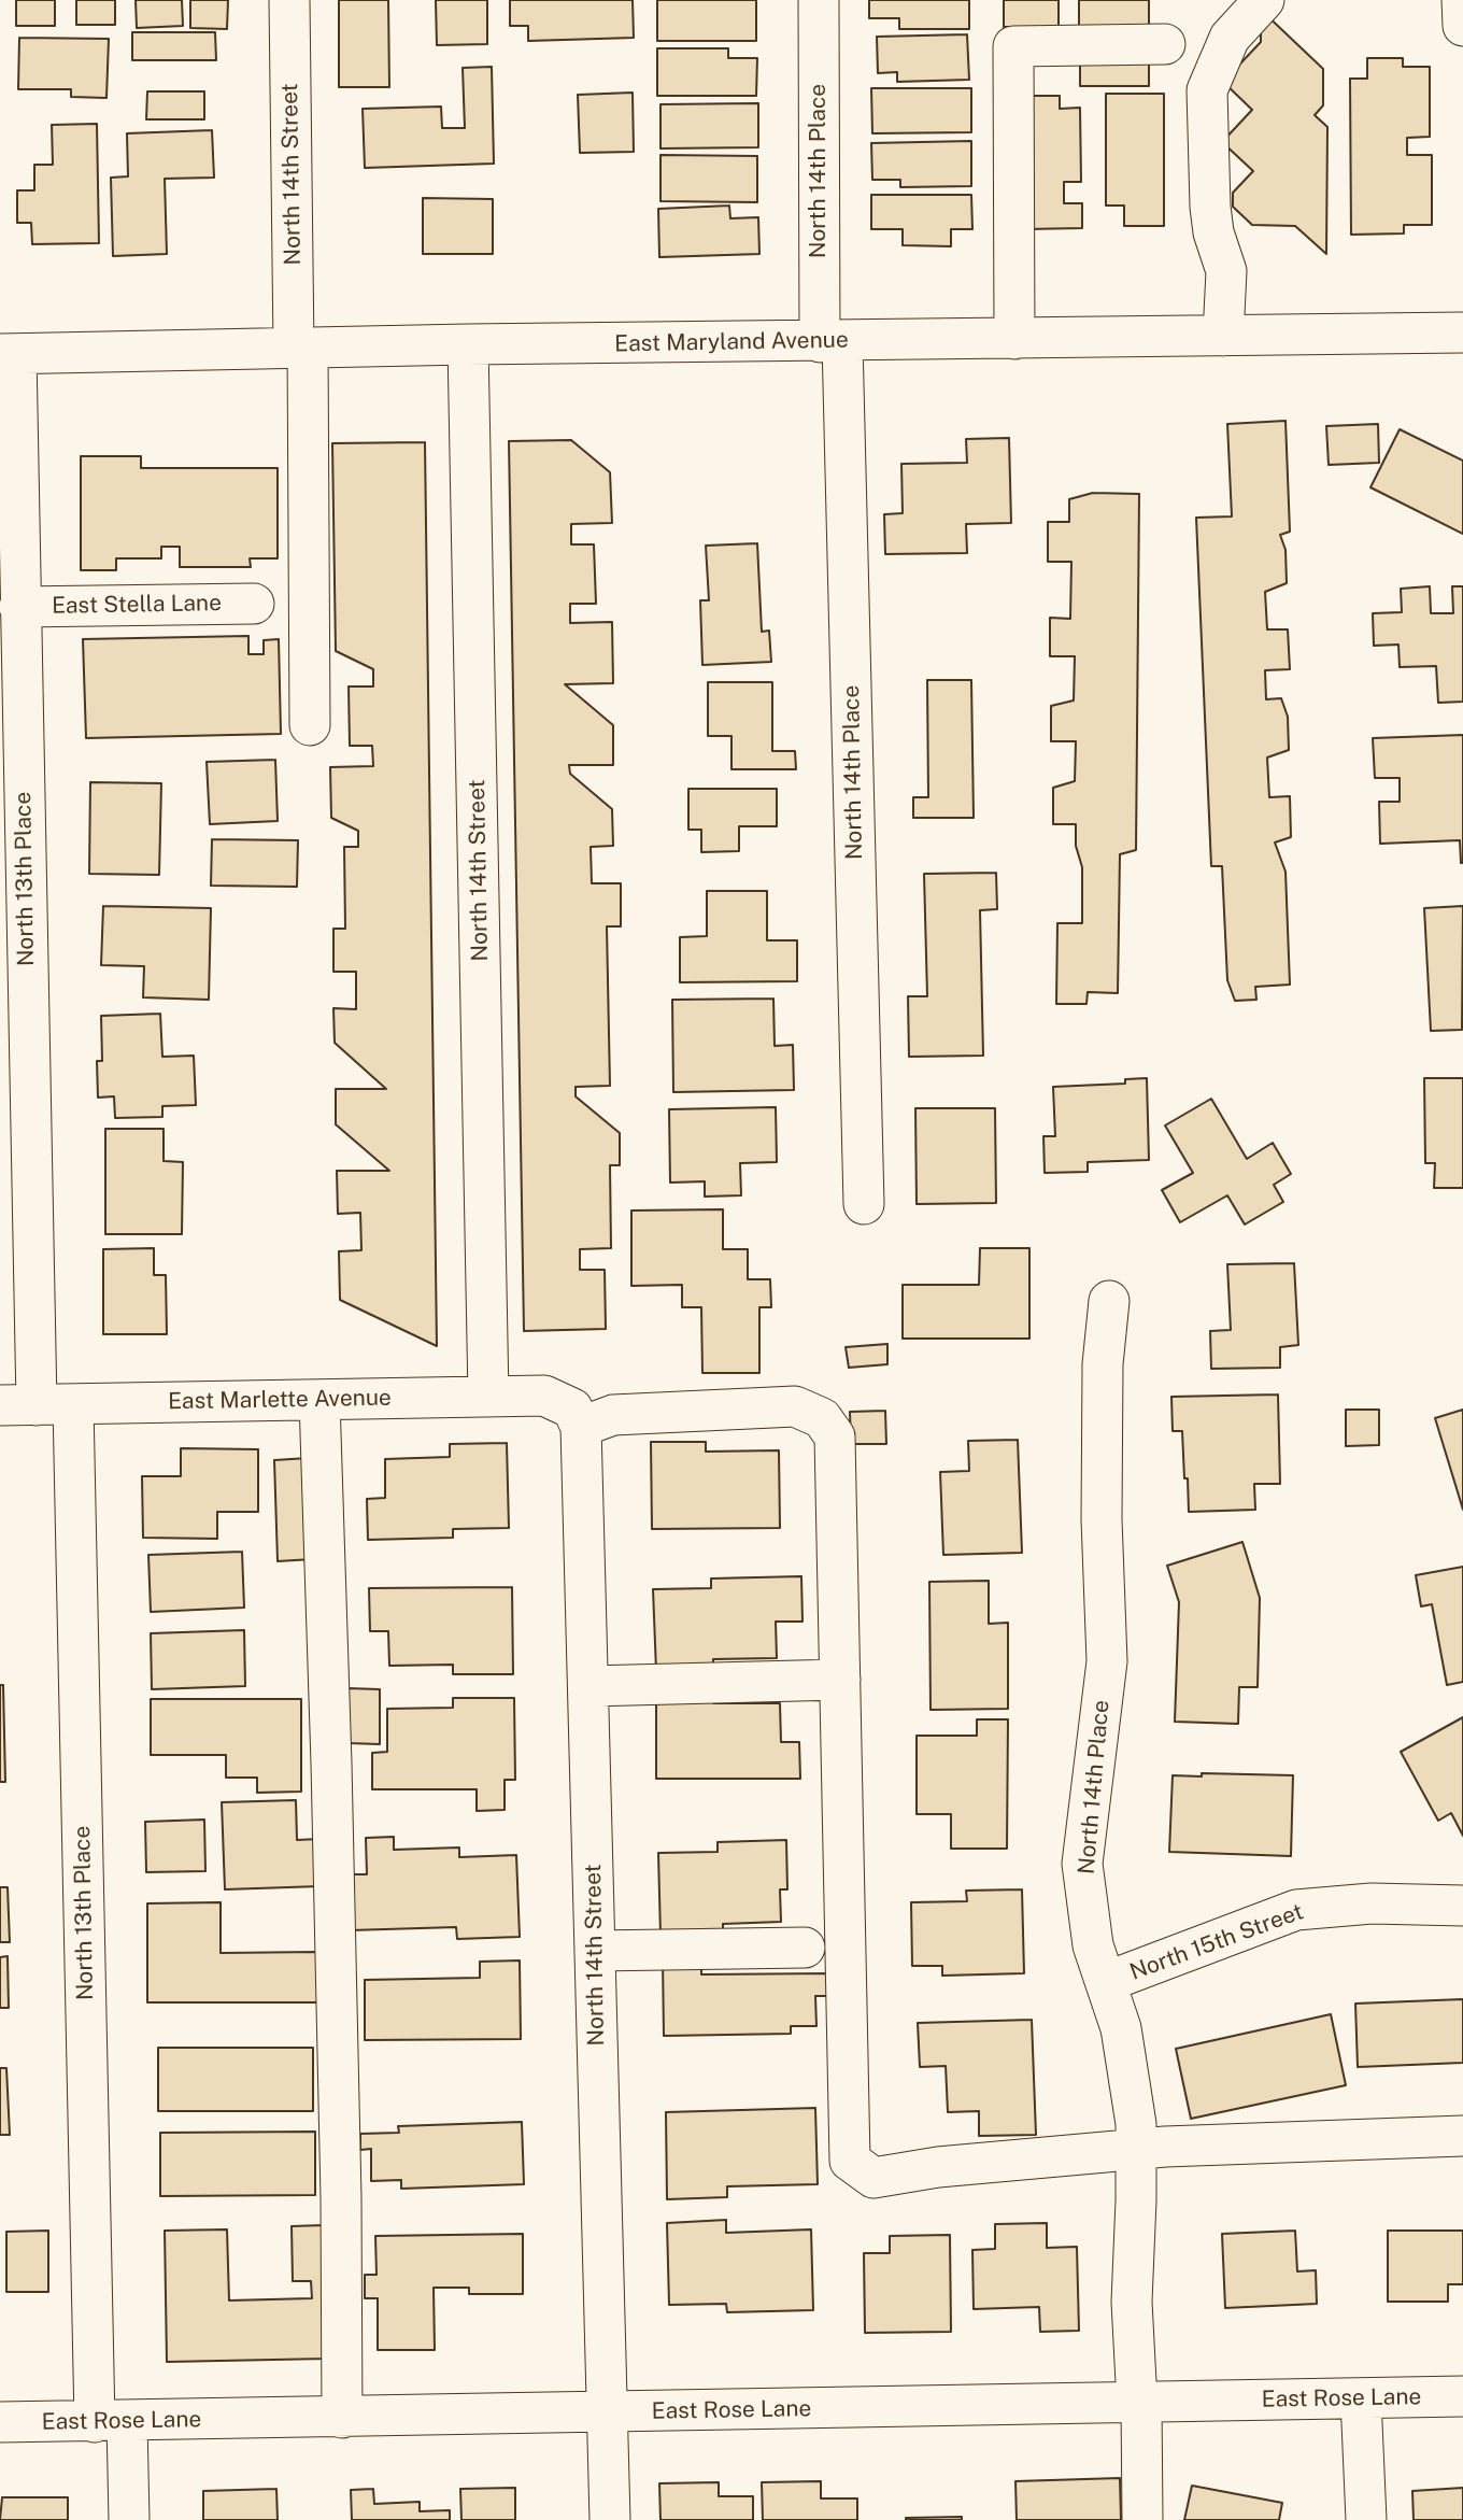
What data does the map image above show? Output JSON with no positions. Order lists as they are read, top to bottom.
{
  "streets": {
    "street": [
      "North 14th Place",
      "North 14th Street",
      "East Maryland Avenue",
      "East Stella Lane",
      "North 13th Place",
      "East Marlette Avenue",
      "North 15th Street",
      "East Rose Lane"
    ]
  },
  "crossings": [
    ["North 14th Place", "East Maryland Avenue"],
    ["North 14th Place", "North 15th Street"],
    ["North 14th Place", "East Rose Lane"],
    ["North 14th Street", "East Maryland Avenue"],
    ["North 14th Street", "East Marlette Avenue"],
    ["North 14th Street", "East Rose Lane"],
    ["East Maryland Avenue", "North 13th Place"],
    ["East Stella Lane", "North 13th Place"],
    ["North 13th Place", "East Marlette Avenue"],
    ["North 13th Place", "East Rose Lane"]
  ]
}
